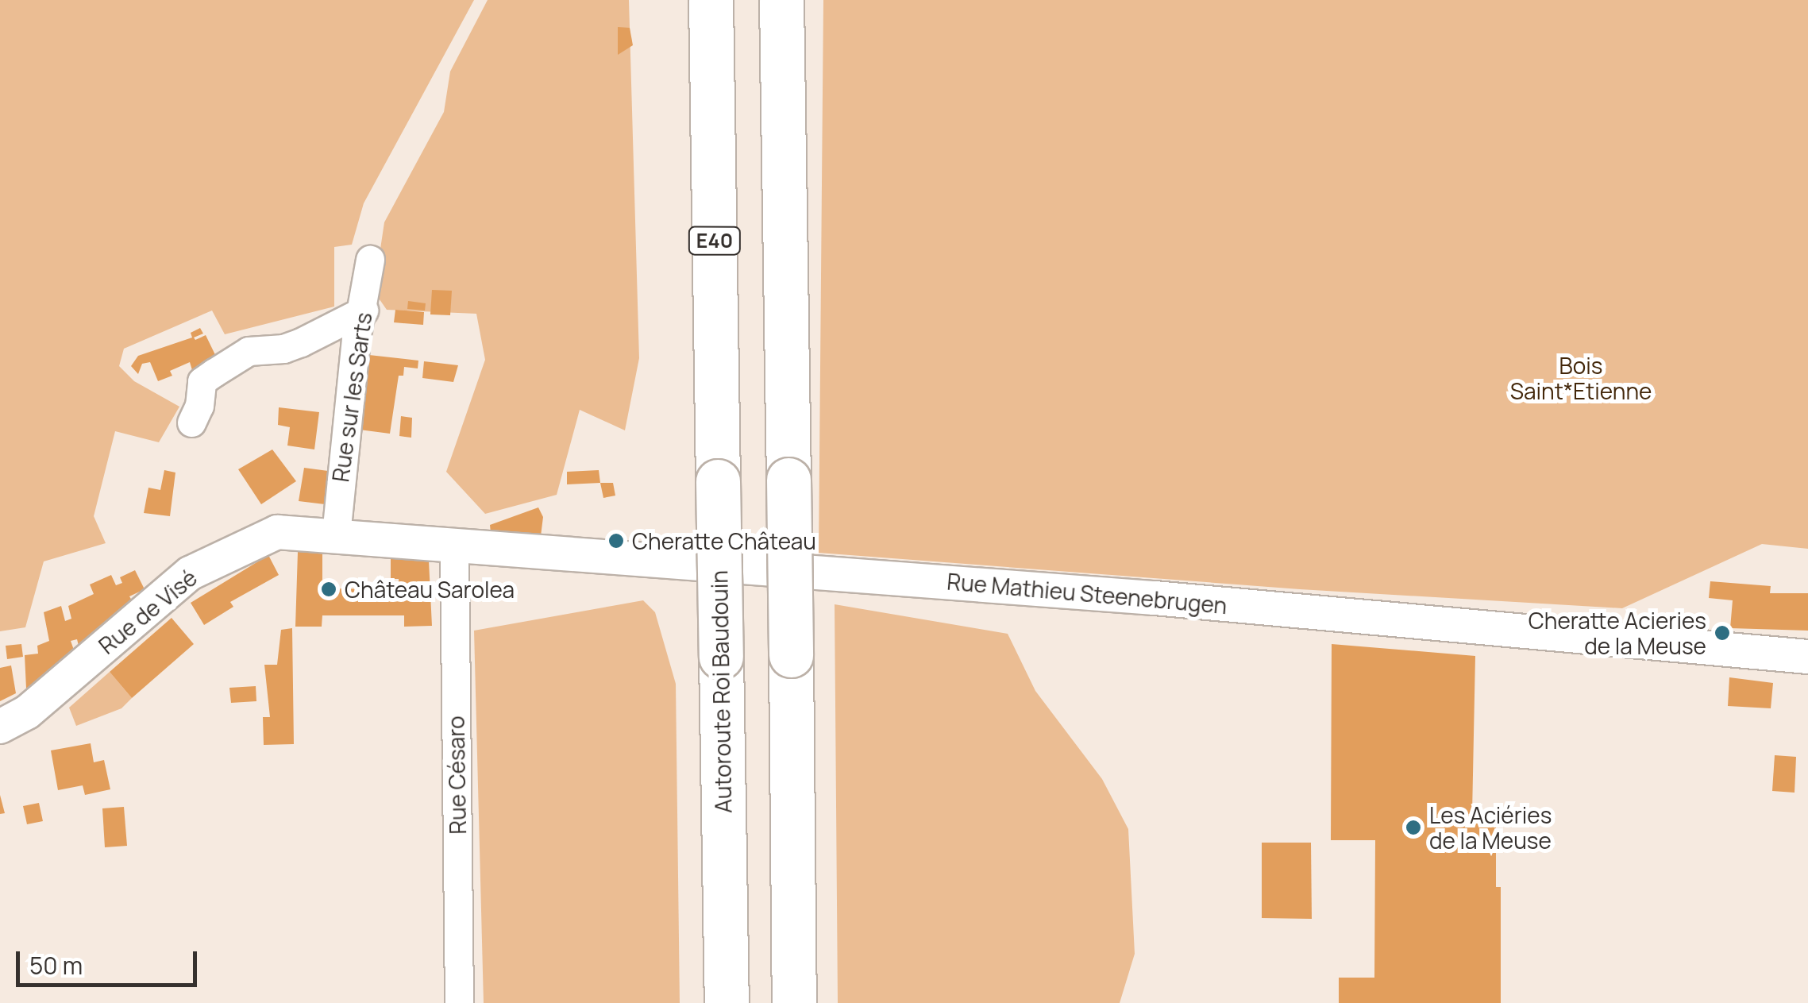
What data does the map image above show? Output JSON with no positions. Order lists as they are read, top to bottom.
{
  "streets": {
    "highway": ["E40", "Autoroute Roi Baudouin"],
    "street": [
      "Rue sur les Sarts",
      "Rue Mathieu Steenebrugen",
      "Rue de Visé",
      "Rue Césaro"
    ]
  },
  "crossings": [
    ["Rue sur les Sarts", "Rue de Visé"],
    ["Rue Mathieu Steenebrugen", "Rue de Visé"],
    ["Rue Mathieu Steenebrugen", "Rue Césaro"],
    ["Rue de Visé", "Rue Césaro"]
  ],
  "parks": ["Bois Saint*Etienne"],
  "places": [
    "Cheratte Château",
    "Château Sarolea",
    "Cheratte Acieries de la Meuse",
    "Les Aciéries de la Meuse"
  ],
  "scale_bar": "50 m"
}
